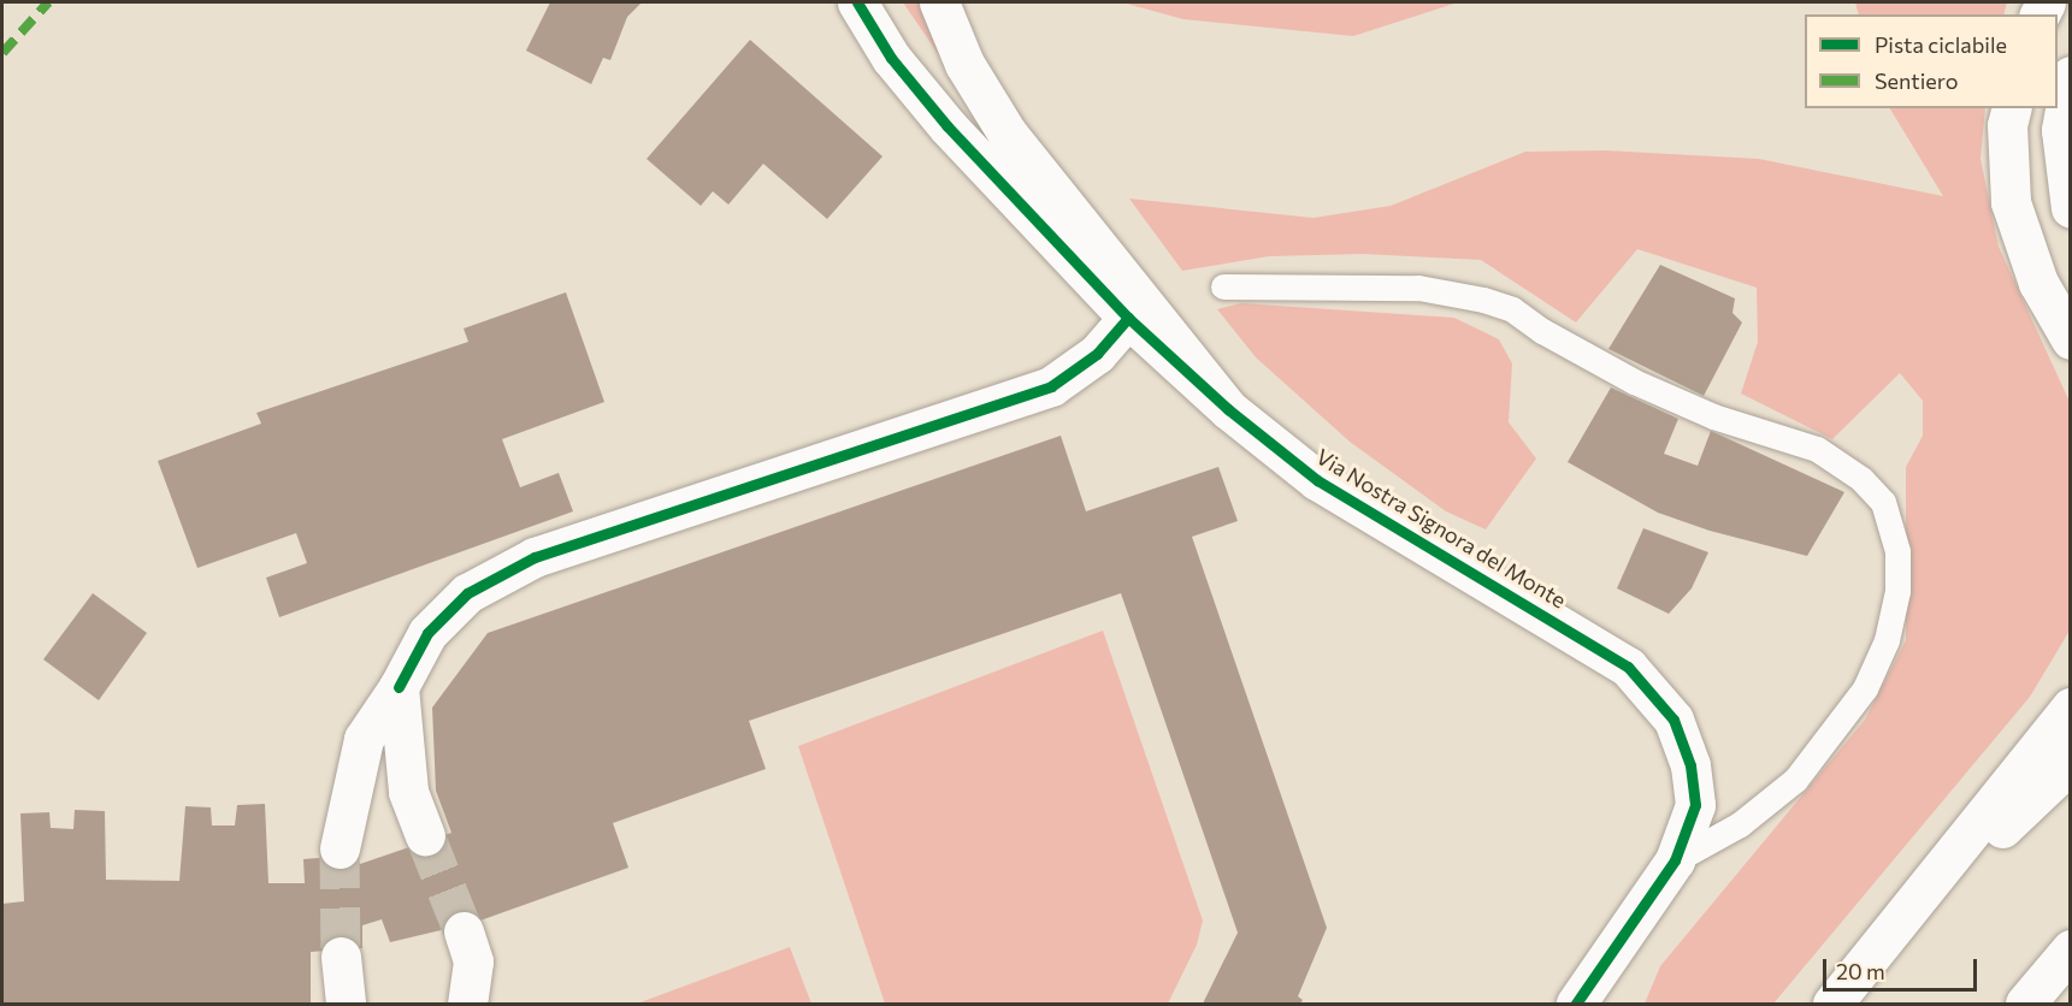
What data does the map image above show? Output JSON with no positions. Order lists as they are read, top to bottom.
{
  "streets": {
    "main road": ["Via Nostra Signora del Monte"]
  },
  "legend": ["Pista ciclabile", "Sentiero"],
  "scale_bar": "20 m"
}
